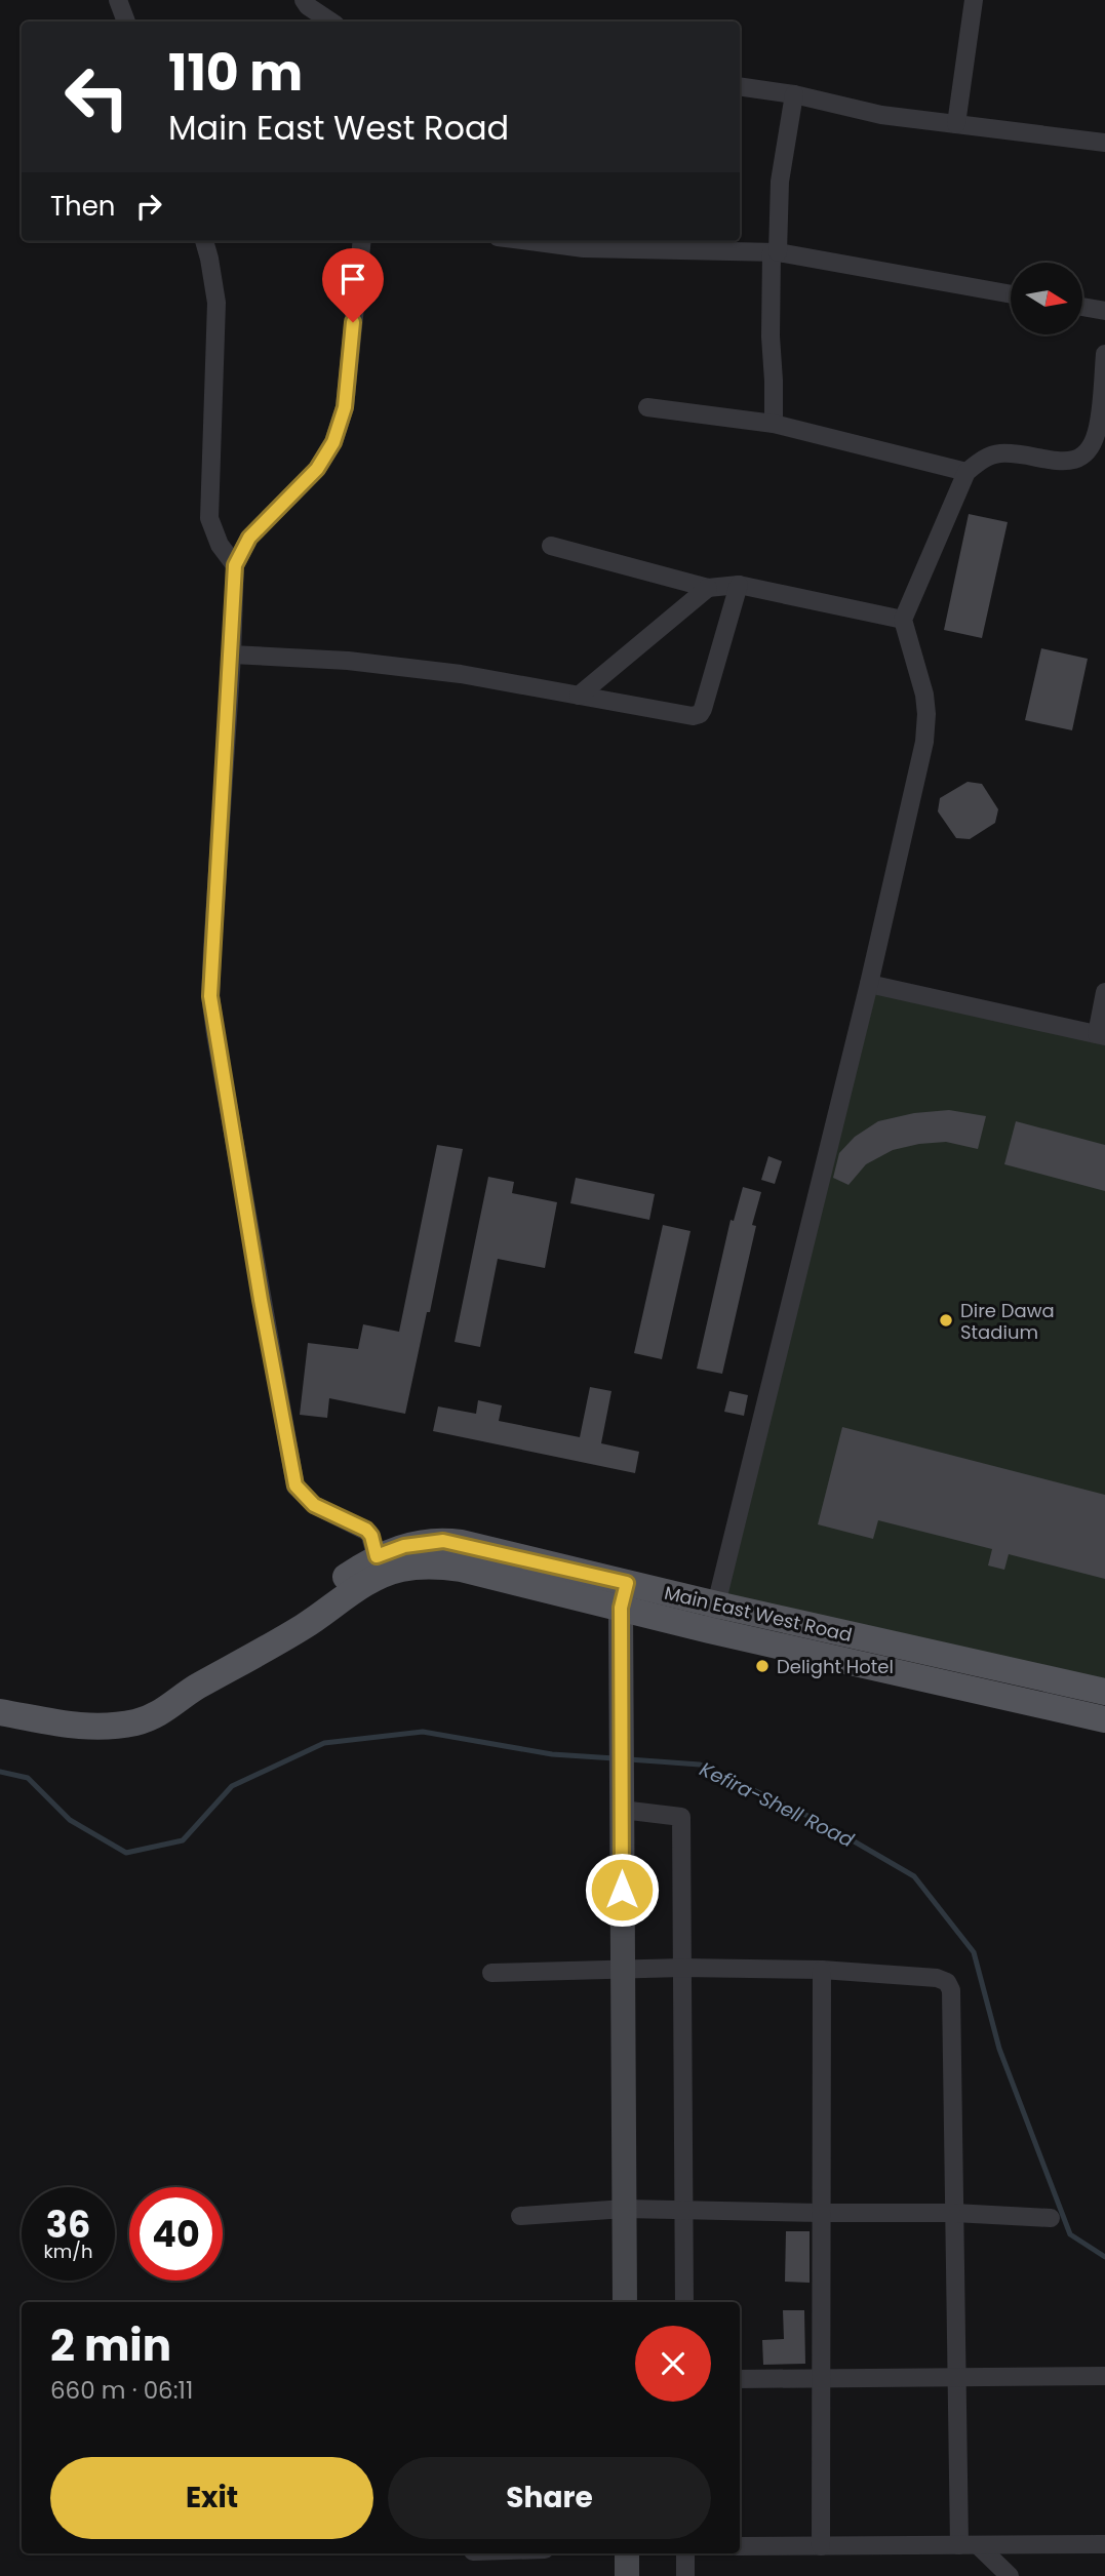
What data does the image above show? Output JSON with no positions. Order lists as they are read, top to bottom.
{
  "streets": {
    "main road": ["Main East West Road"]
  },
  "water": ["Kefira-Shell Road"],
  "places": ["Dire Dawa Stadium", "Delight Hotel"],
  "north": "right",
  "page": {
    "turn": ["110 m", "Main East West Road"],
    "then": "Then",
    "speed": "36 km/h",
    "limit": "40",
    "heading": ["2 min", "660 m · 06:11"],
    "buttons": ["Exit", "Share"]
  }
}
